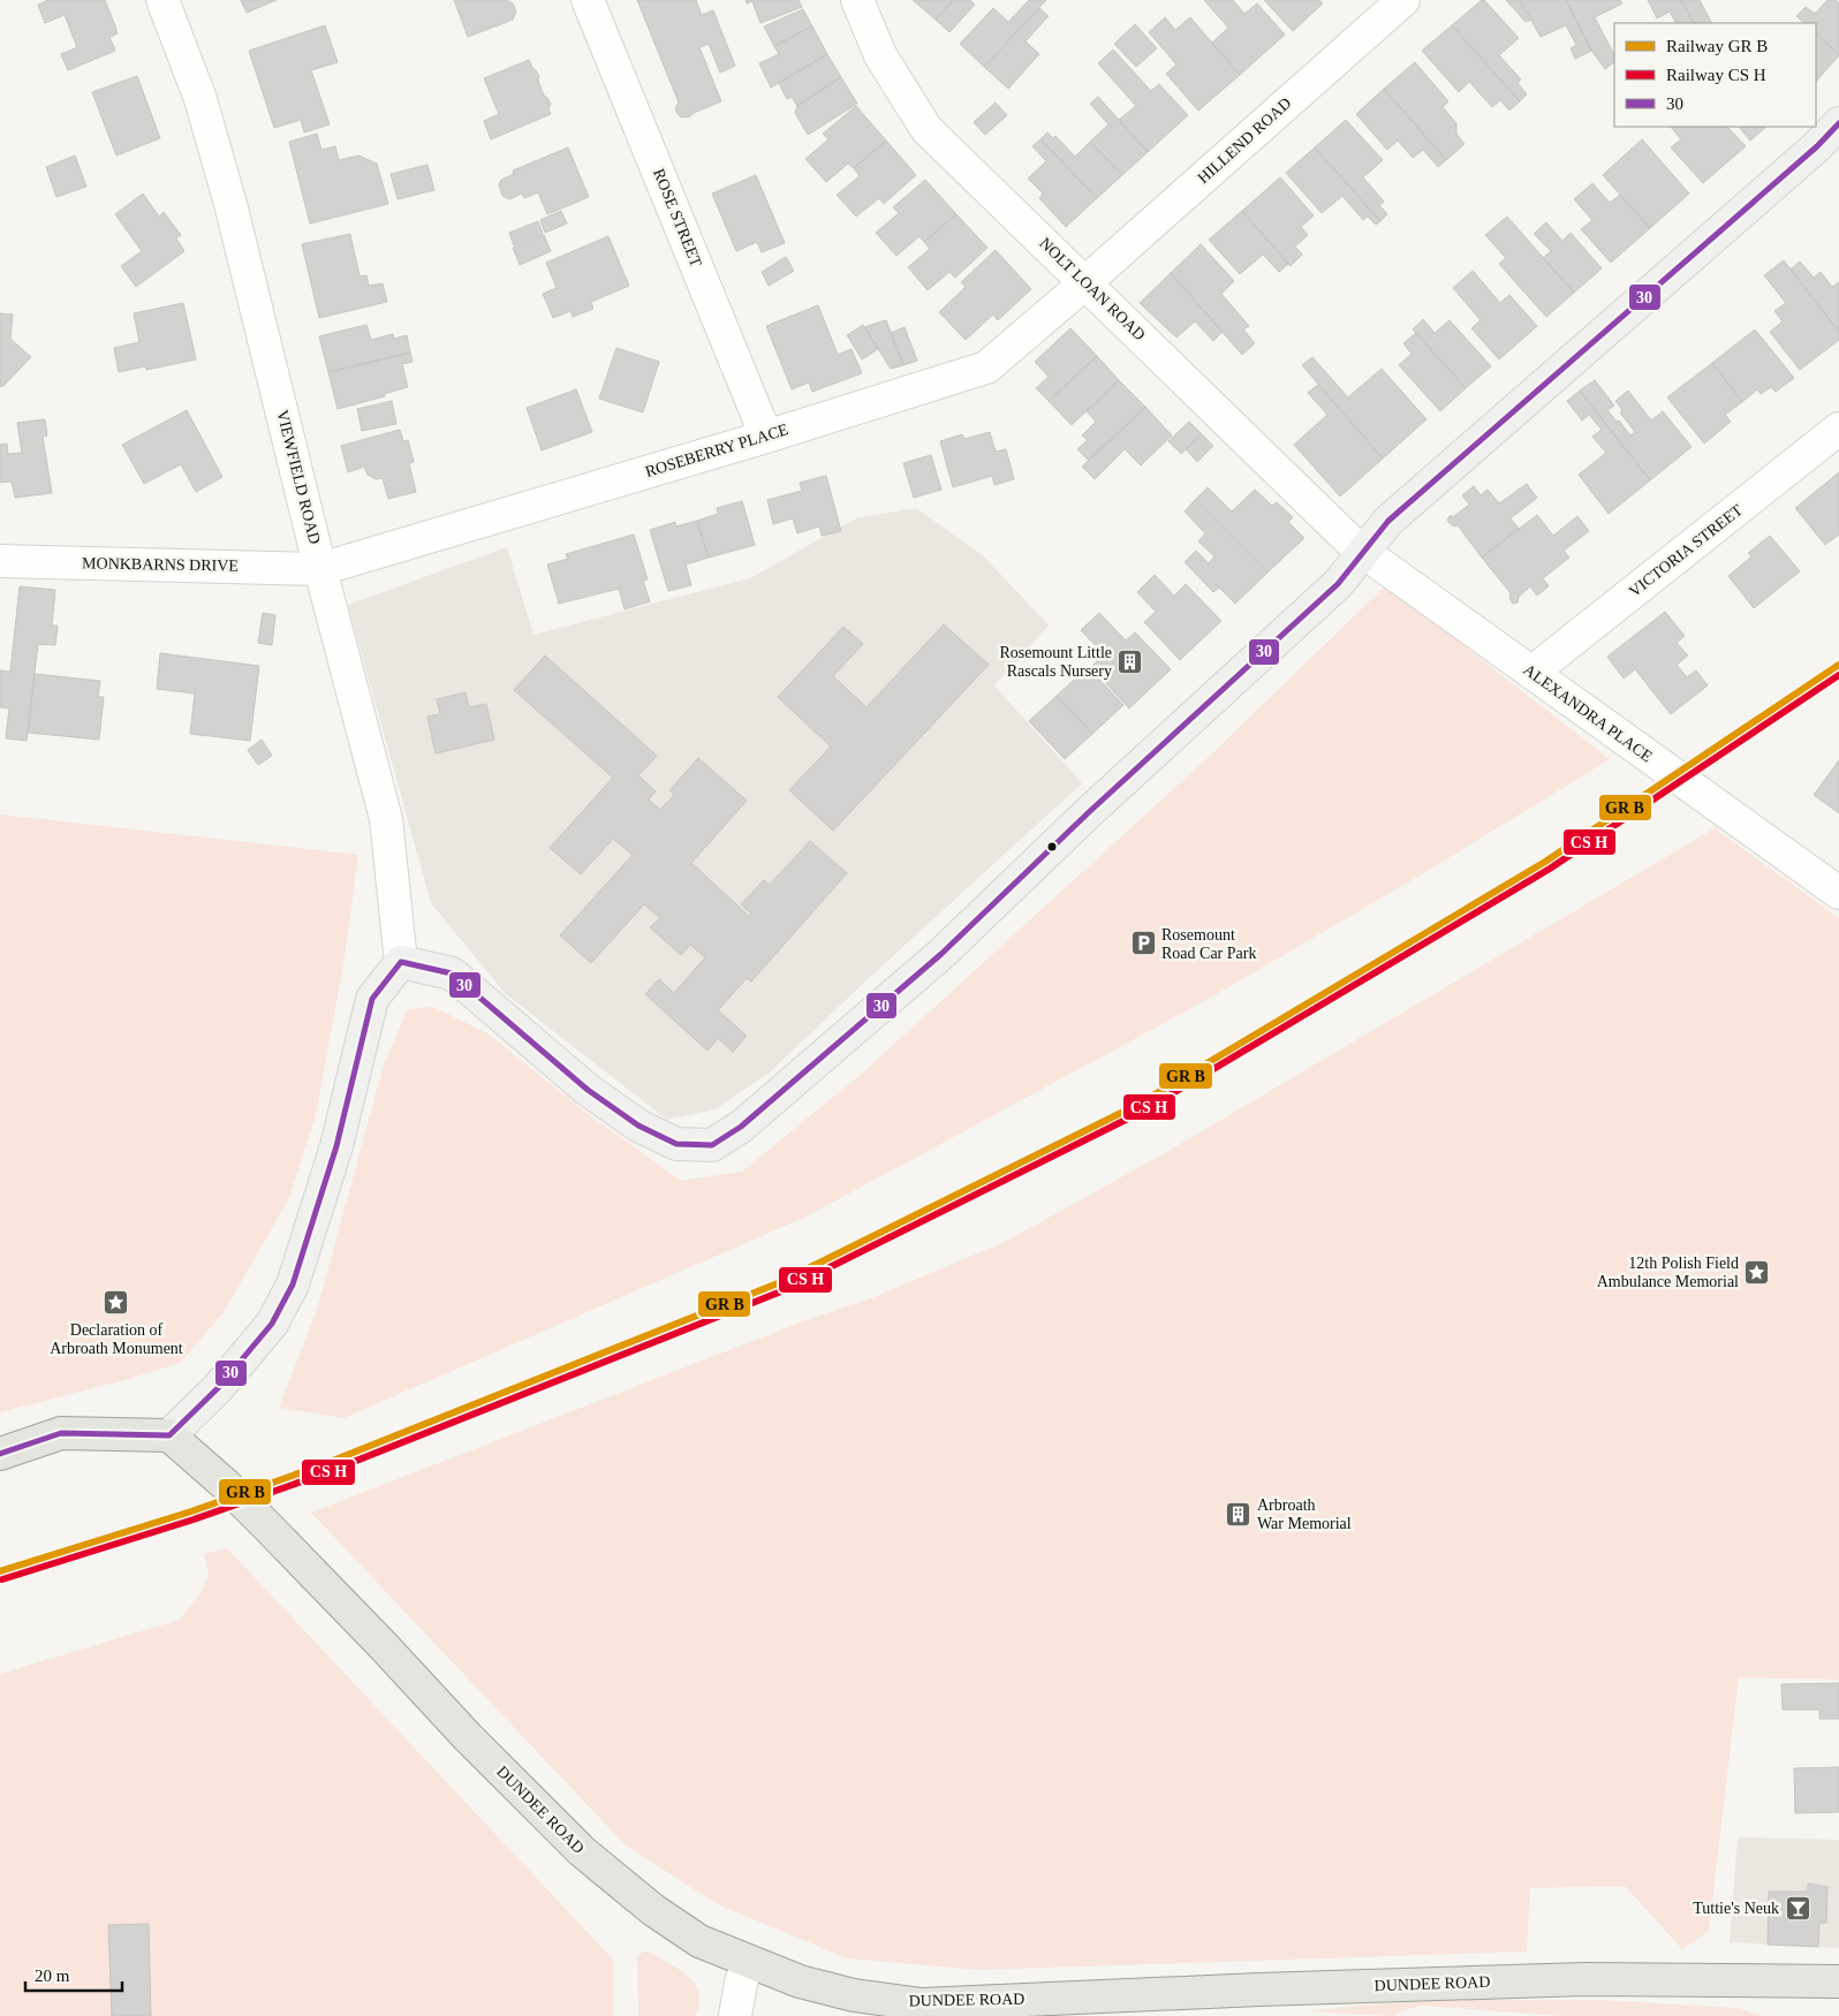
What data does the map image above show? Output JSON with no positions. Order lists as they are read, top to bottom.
{
  "streets": {
    "main road": ["DUNDEE ROAD"],
    "street": [
      "HILLEND ROAD",
      "ROSE STREET",
      "NOLT LOAN ROAD",
      "ROSEBERRY PLACE",
      "VIEWFIELD ROAD",
      "VICTORIA STREET",
      "MONKBARNS DRIVE",
      "ALEXANDRA PLACE"
    ]
  },
  "crossings": [
    ["HILLEND ROAD", "NOLT LOAN ROAD"],
    ["HILLEND ROAD", "ROSEBERRY PLACE"],
    ["ROSE STREET", "ROSEBERRY PLACE"],
    ["NOLT LOAN ROAD", "ROSEBERRY PLACE"],
    ["NOLT LOAN ROAD", "ALEXANDRA PLACE"],
    ["ROSEBERRY PLACE", "VIEWFIELD ROAD"],
    ["ROSEBERRY PLACE", "MONKBARNS DRIVE"],
    ["VIEWFIELD ROAD", "MONKBARNS DRIVE"],
    ["VICTORIA STREET", "ALEXANDRA PLACE"]
  ],
  "places": {
    "building": ["Rosemount Little Rascals Nursery", "Arbroath War Memorial"],
    "parking": ["Rosemount Road Car Park"],
    "place": ["12th Polish Field Ambulance Memorial", "Declaration of Arbroath Monument"],
    "bar": ["Tuttie's Neuk"]
  },
  "lines": ["transit line 30"],
  "legend": ["Railway GR B", "Railway CS H", "30"],
  "scale_bar": "20 m"
}
